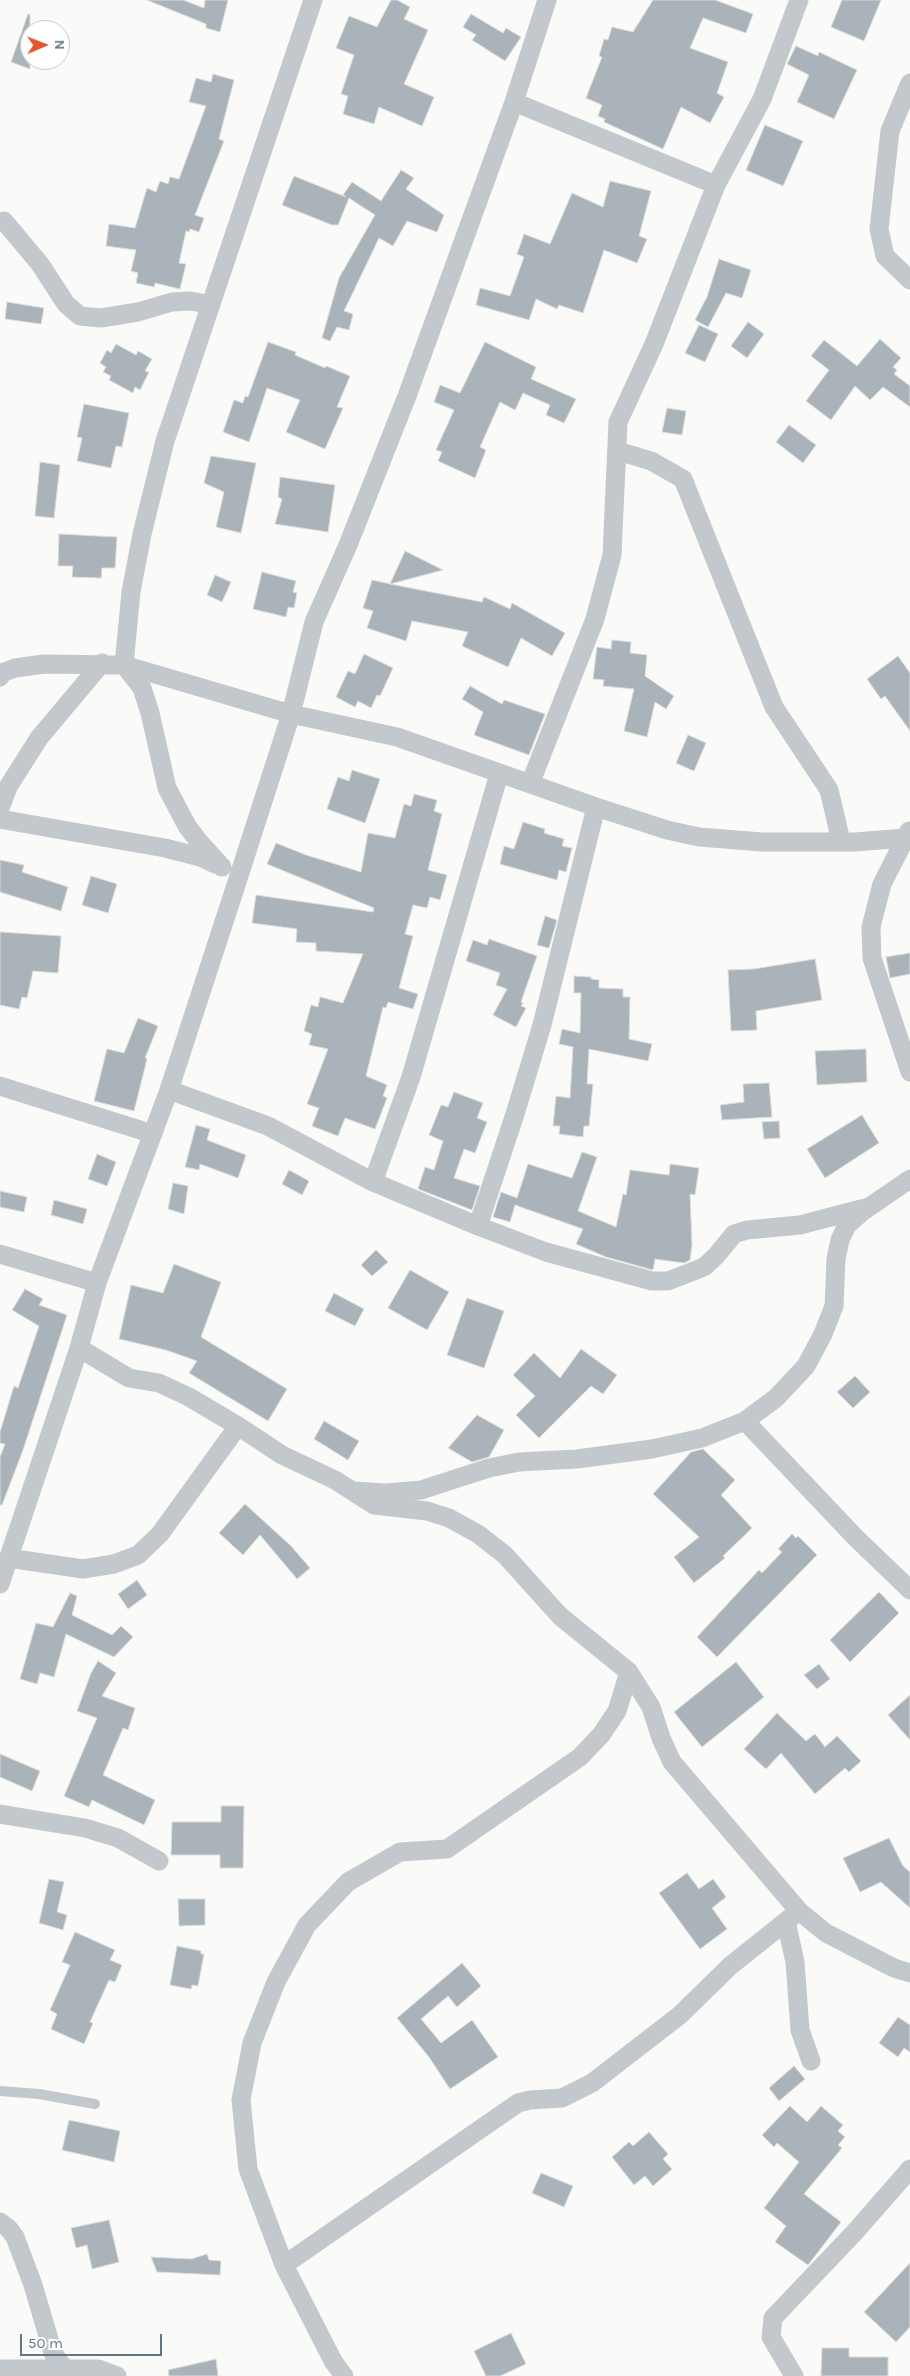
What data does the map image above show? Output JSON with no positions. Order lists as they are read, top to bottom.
{
  "scale_bar": "50 m",
  "north": "right"
}
